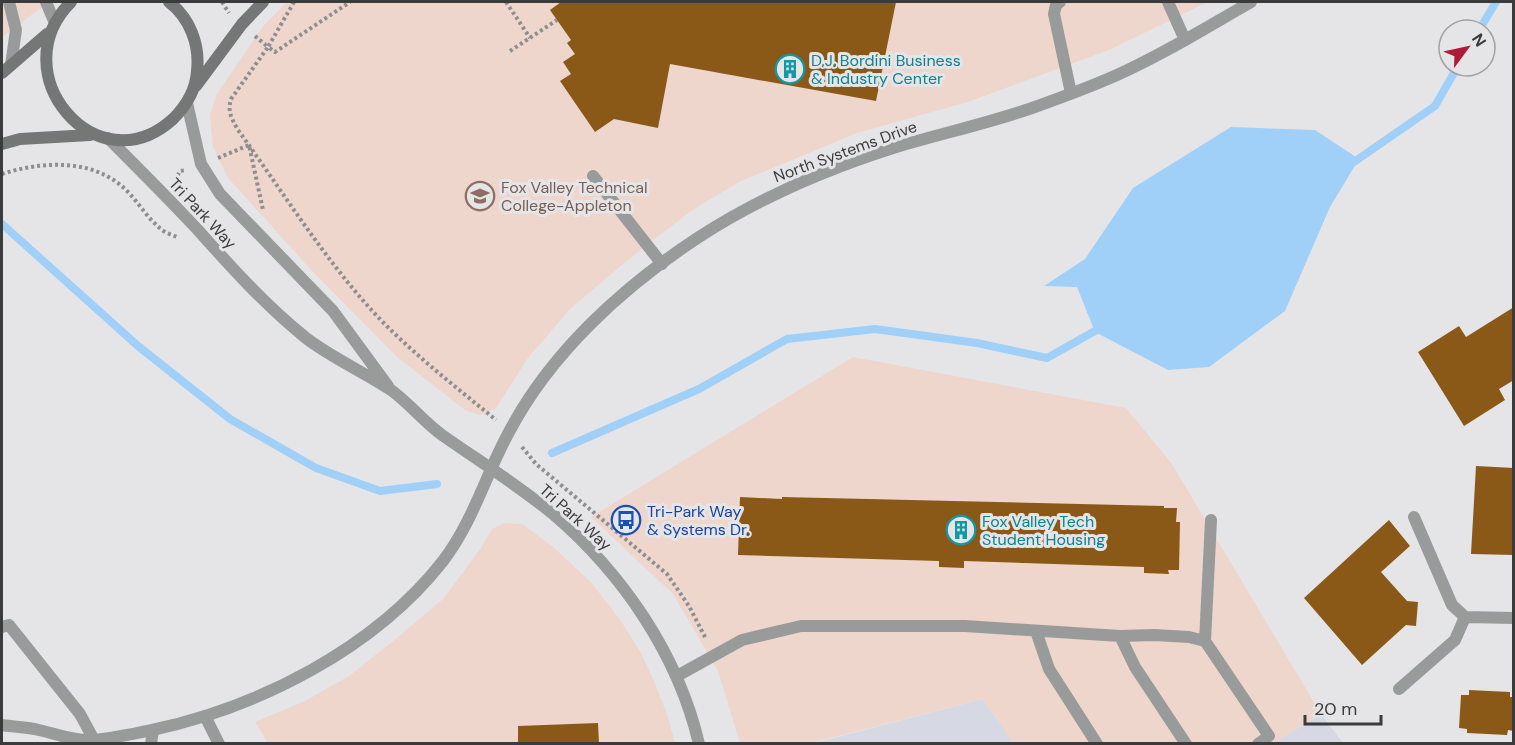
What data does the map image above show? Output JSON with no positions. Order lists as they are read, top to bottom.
{
  "streets": {
    "street": ["North Systems Drive", "Tri Park Way"]
  },
  "crossings": [
    ["North Systems Drive", "Tri Park Way"]
  ],
  "places": {
    "building": ["D.J. Bordini Business & Industry Center", "Fox Valley Tech Student Housing"],
    "school or university": ["Fox Valley Technical College-Appleton"],
    "bus stop": ["Tri-Park Way & Systems Dr."]
  },
  "scale_bar": "20 m",
  "north": "top right"
}
